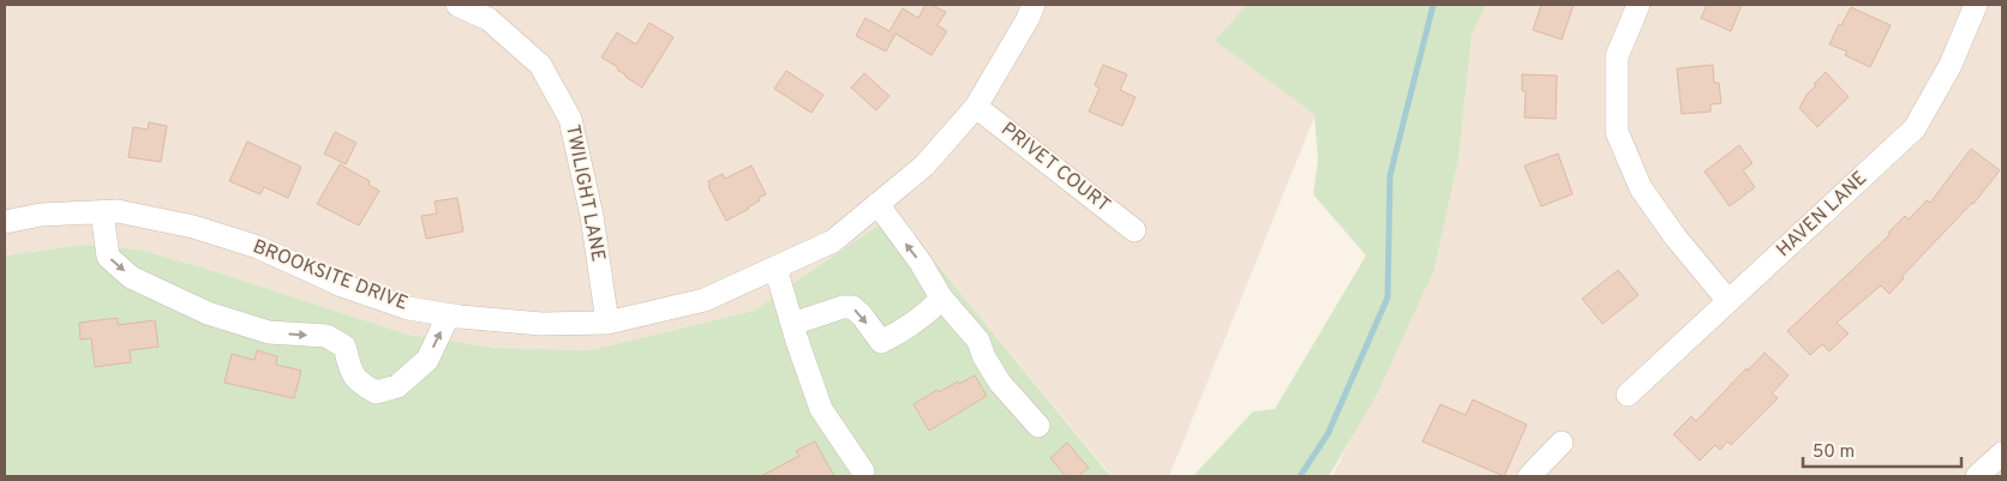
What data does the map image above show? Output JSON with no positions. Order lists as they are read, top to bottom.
{
  "streets": {
    "street": [
      "PRIVET COURT",
      "TWILIGHT LANE",
      "HAVEN LANE",
      "BROOKSITE DRIVE"
    ]
  },
  "crossings": [
    ["PRIVET COURT", "BROOKSITE DRIVE"],
    ["TWILIGHT LANE", "BROOKSITE DRIVE"]
  ],
  "scale_bar": "50 m"
}
